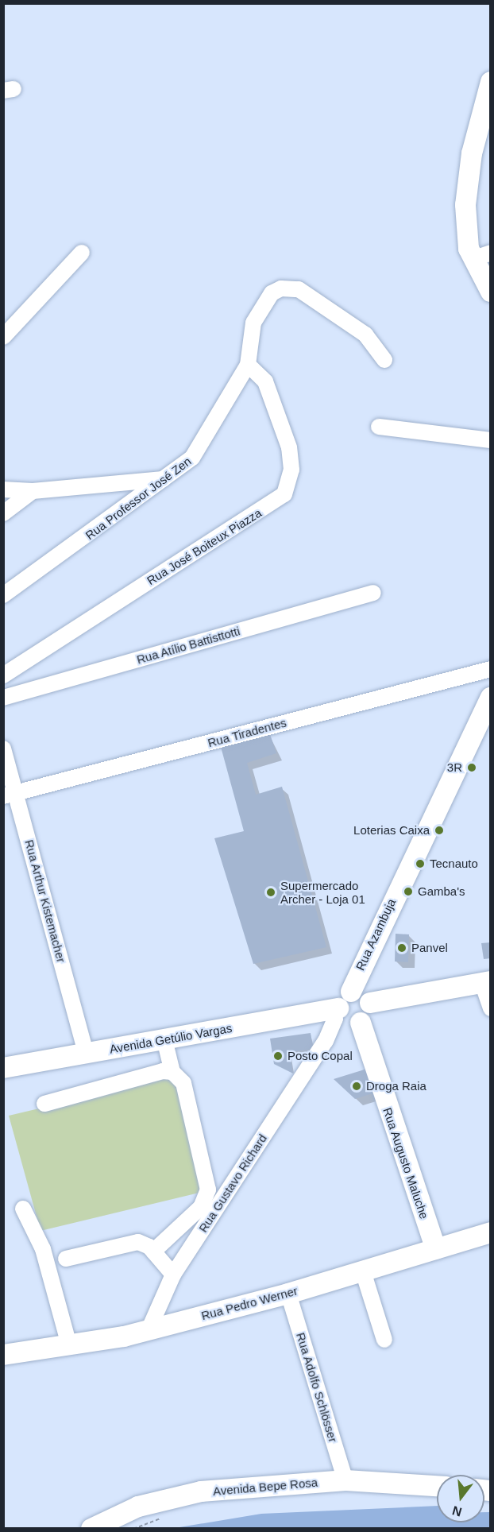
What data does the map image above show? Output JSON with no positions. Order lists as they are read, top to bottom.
{
  "streets": {
    "main road": [
      "Rua Azambuja",
      "Avenida Getúlio Vargas",
      "Rua Augusto Maluche",
      "Rua Pedro Werner",
      "Avenida Bepe Rosa"
    ],
    "street": [
      "Rua Professor José Zen",
      "Rua José Boiteux Piazza",
      "Rua Atílio Battisttotti",
      "Rua Tiradentes",
      "Rua Arthur Kistemacher",
      "Rua Gustavo Richard",
      "Rua Adolfo Schlösser"
    ]
  },
  "crossings": [
    ["Rua Professor José Zen", "Rua José Boiteux Piazza"],
    ["Rua Tiradentes", "Rua Arthur Kistemacher"],
    ["Rua Arthur Kistemacher", "Avenida Getúlio Vargas"],
    ["Rua Azambuja", "Avenida Getúlio Vargas"],
    ["Rua Azambuja", "Rua Augusto Maluche"],
    ["Rua Azambuja", "Rua Gustavo Richard"],
    ["Avenida Getúlio Vargas", "Rua Augusto Maluche"],
    ["Avenida Getúlio Vargas", "Rua Gustavo Richard"],
    ["Rua Augusto Maluche", "Rua Gustavo Richard"],
    ["Rua Augusto Maluche", "Rua Pedro Werner"],
    ["Rua Gustavo Richard", "Rua Pedro Werner"],
    ["Rua Pedro Werner", "Rua Adolfo Schlösser"],
    ["Rua Adolfo Schlösser", "Avenida Bepe Rosa"]
  ],
  "places": [
    "3R",
    "Loterias Caixa",
    "Tecnauto",
    "Gamba's",
    "Supermercado Archer - Loja 01",
    "Panvel",
    "Posto Copal",
    "Droga Raia"
  ],
  "north": "bottom"
}
